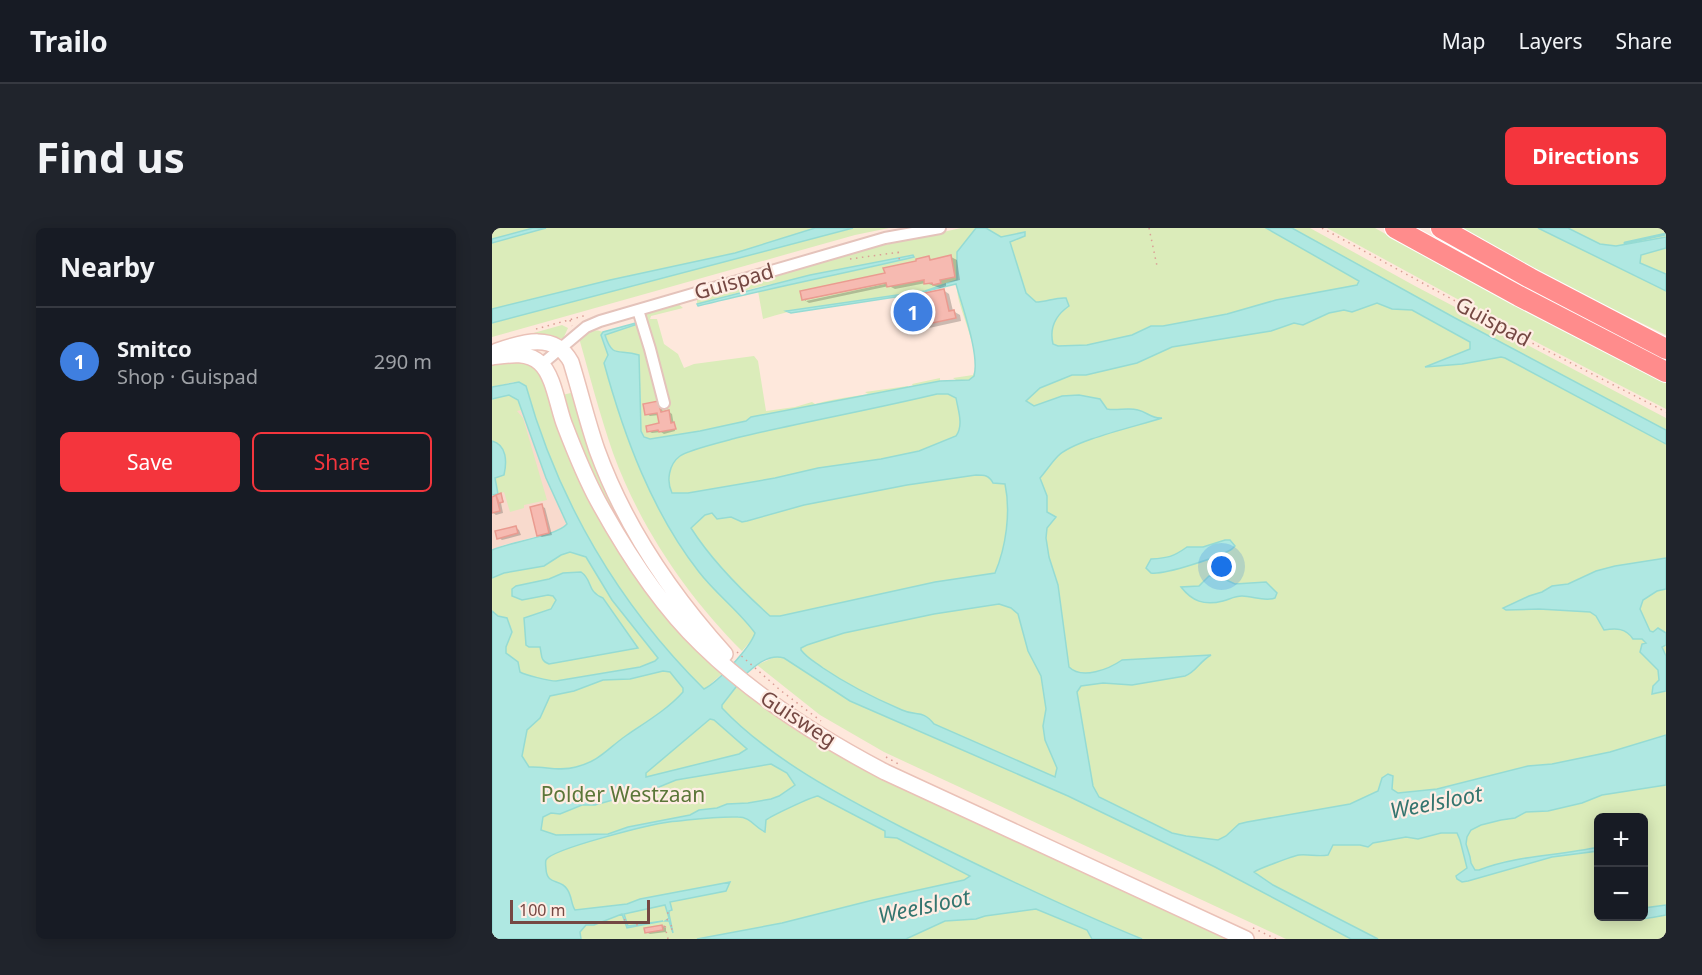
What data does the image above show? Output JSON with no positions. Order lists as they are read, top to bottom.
{
  "streets": {
    "main road": ["Guisweg"],
    "street": ["Guispad"]
  },
  "crossings": [
    ["Guispad", "Guisweg"]
  ],
  "water": ["Weelsloot"],
  "parks": ["Polder Westzaan"],
  "scale_bar": "100 m",
  "page": {
    "header": "Trailo",
    "nav": ["Map", "Layers", "Share"],
    "buttons": [
      "Directions",
      ["Save", "Share"]
    ],
    "title": "Find us",
    "heading": "Nearby",
    "pins": "1",
    "list": [
      {
        "mark": "1",
        "name": "Smitco",
        "note": "Shop · Guispad",
        "value": "290 m"
      }
    ],
    "map_buttons": ["+", "−"],
    "scale": "100 m"
  }
}
